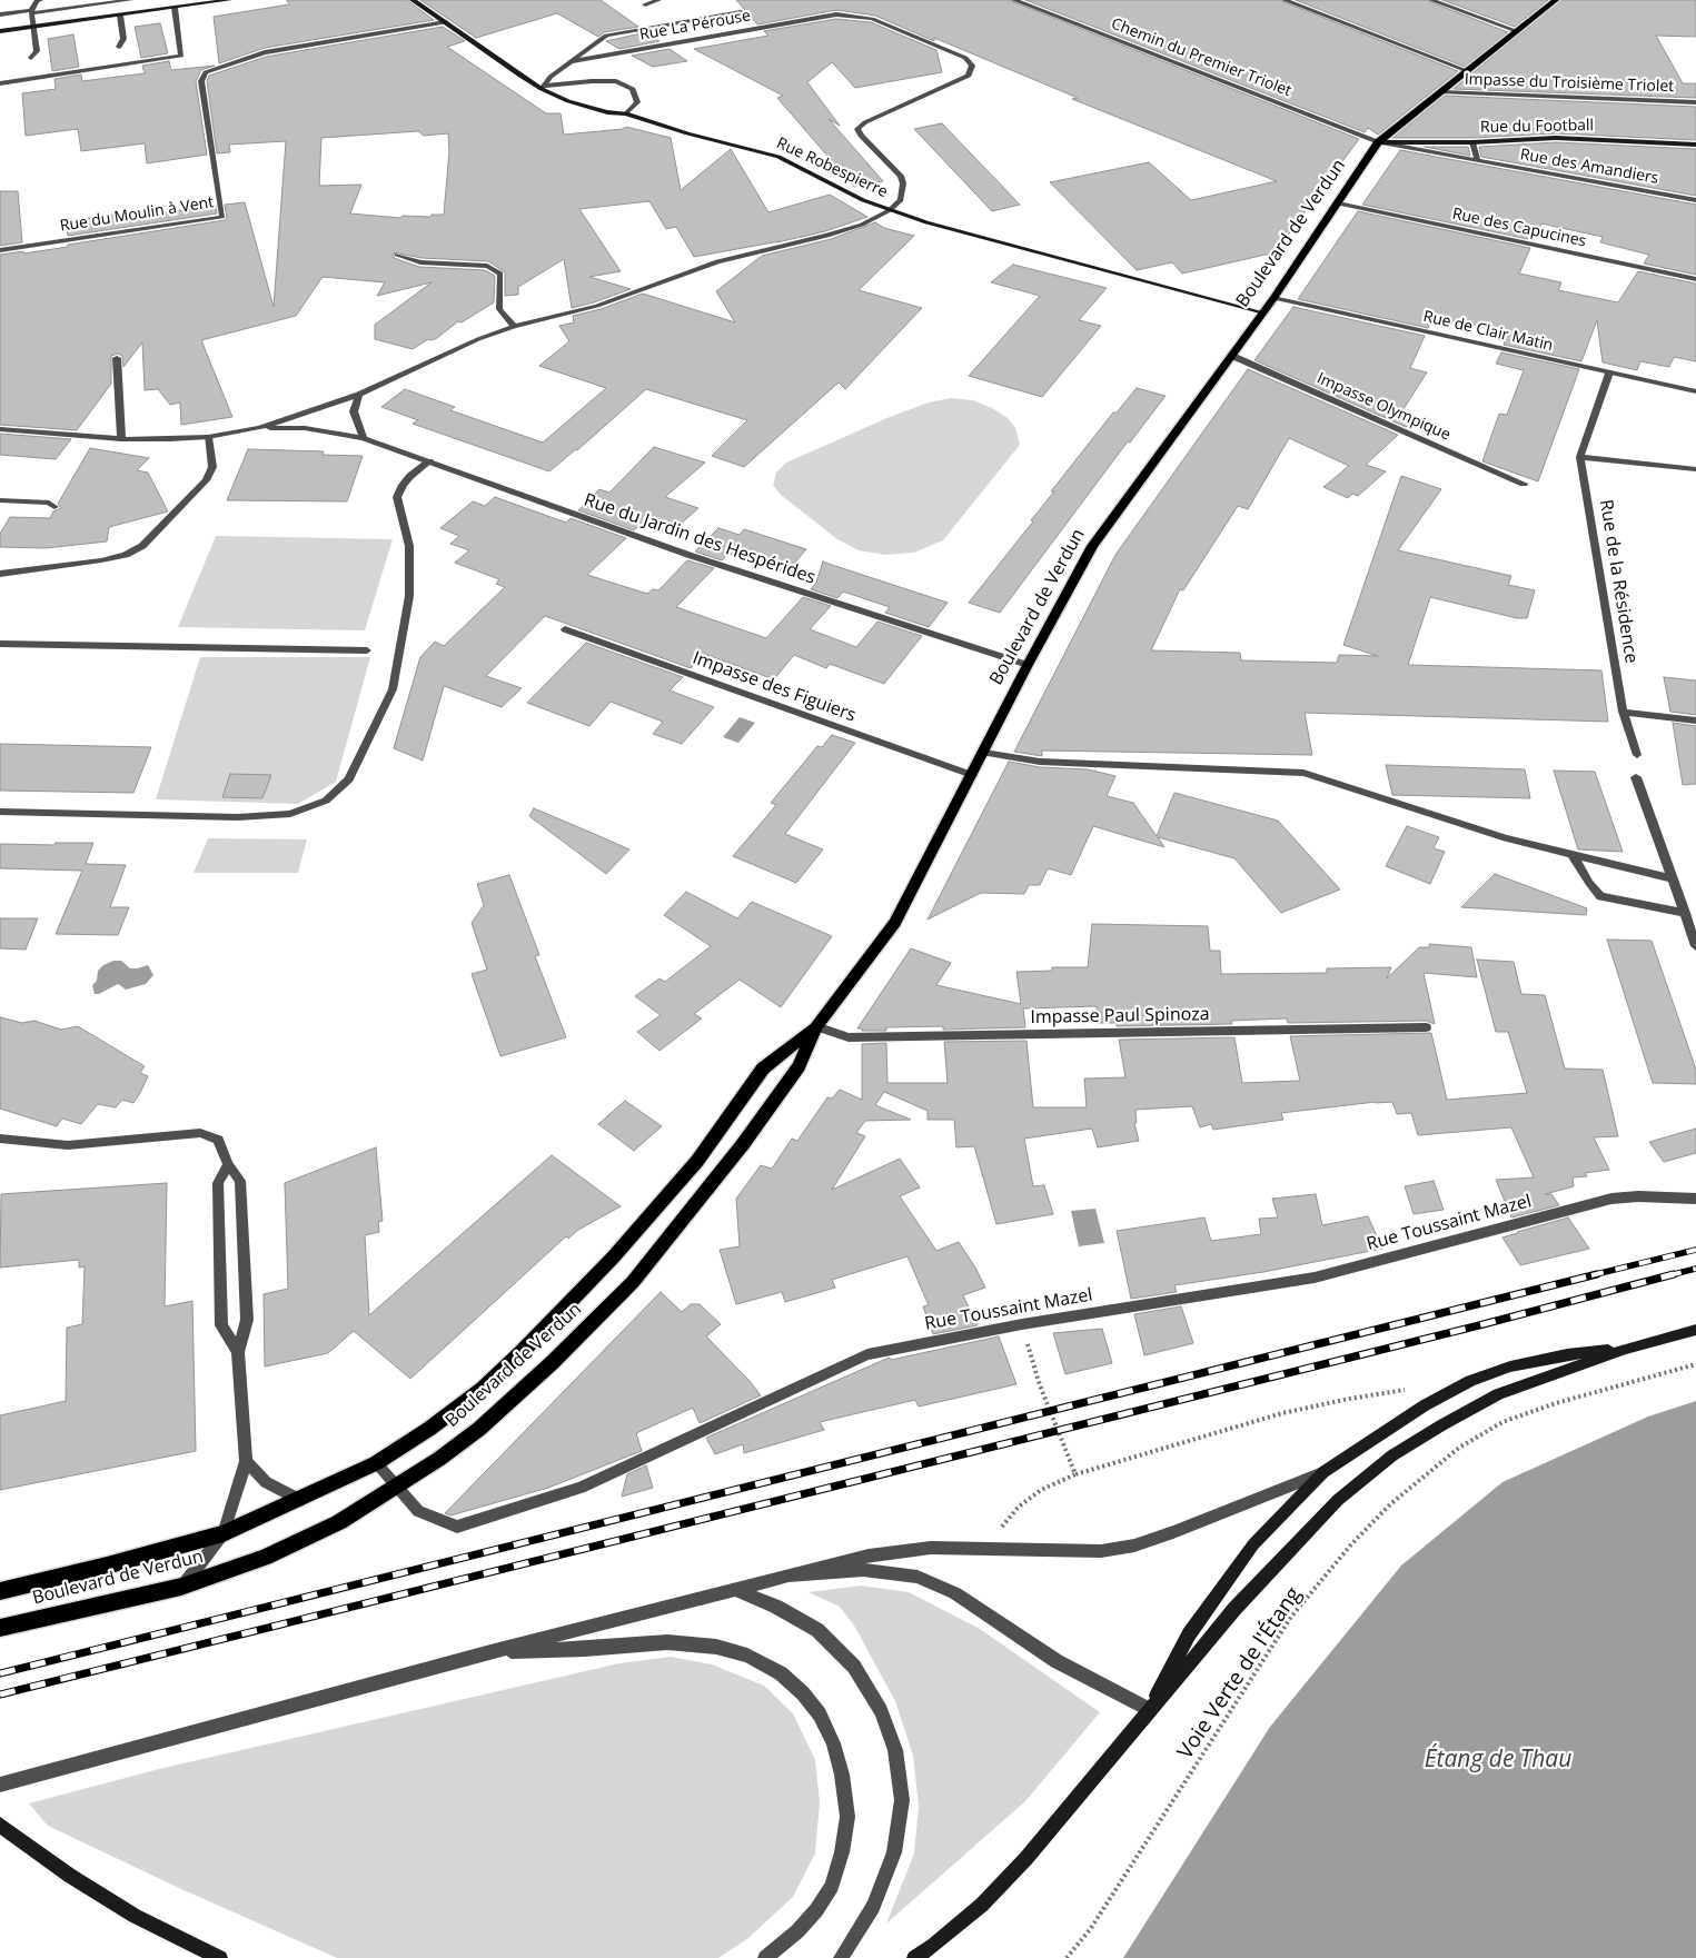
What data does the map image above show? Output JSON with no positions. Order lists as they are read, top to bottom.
{
  "streets": {
    "main road": ["Boulevard de Verdun"],
    "street": [
      "Rue La Pérouse",
      "Chemin du Premier Triolet",
      "Impasse du Troisième Triolet",
      "Rue du Football",
      "Rue des Amandiers",
      "Rue Robespierre",
      "Rue du Moulin à Vent",
      "Rue des Capucines",
      "Rue de Clair Matin",
      "Impasse Olympique",
      "Rue du Jardin des Hespérides",
      "Rue de la Résidence",
      "Impasse des Figuiers",
      "Impasse Paul Spinoza",
      "Rue Toussaint Mazel"
    ],
    "path": ["Voie Verte de l'Étang"]
  },
  "crossings": [
    ["Rue La Pérouse", "Rue Robespierre"],
    ["Chemin du Premier Triolet", "Rue du Football"],
    ["Chemin du Premier Triolet", "Rue des Amandiers"],
    ["Chemin du Premier Triolet", "Boulevard de Verdun"],
    ["Impasse du Troisième Triolet", "Boulevard de Verdun"],
    ["Rue du Football", "Rue des Amandiers"],
    ["Rue du Football", "Boulevard de Verdun"],
    ["Rue des Amandiers", "Boulevard de Verdun"],
    ["Rue Robespierre", "Rue du Moulin à Vent"],
    ["Rue Robespierre", "Boulevard de Verdun"],
    ["Rue des Capucines", "Boulevard de Verdun"],
    ["Boulevard de Verdun", "Rue de Clair Matin"],
    ["Boulevard de Verdun", "Impasse Olympique"],
    ["Boulevard de Verdun", "Rue du Jardin des Hespérides"],
    ["Boulevard de Verdun", "Impasse des Figuiers"],
    ["Boulevard de Verdun", "Impasse Paul Spinoza"],
    ["Boulevard de Verdun", "Rue Toussaint Mazel"],
    ["Rue de Clair Matin", "Rue de la Résidence"]
  ],
  "water": ["Étang de Thau"]
}
